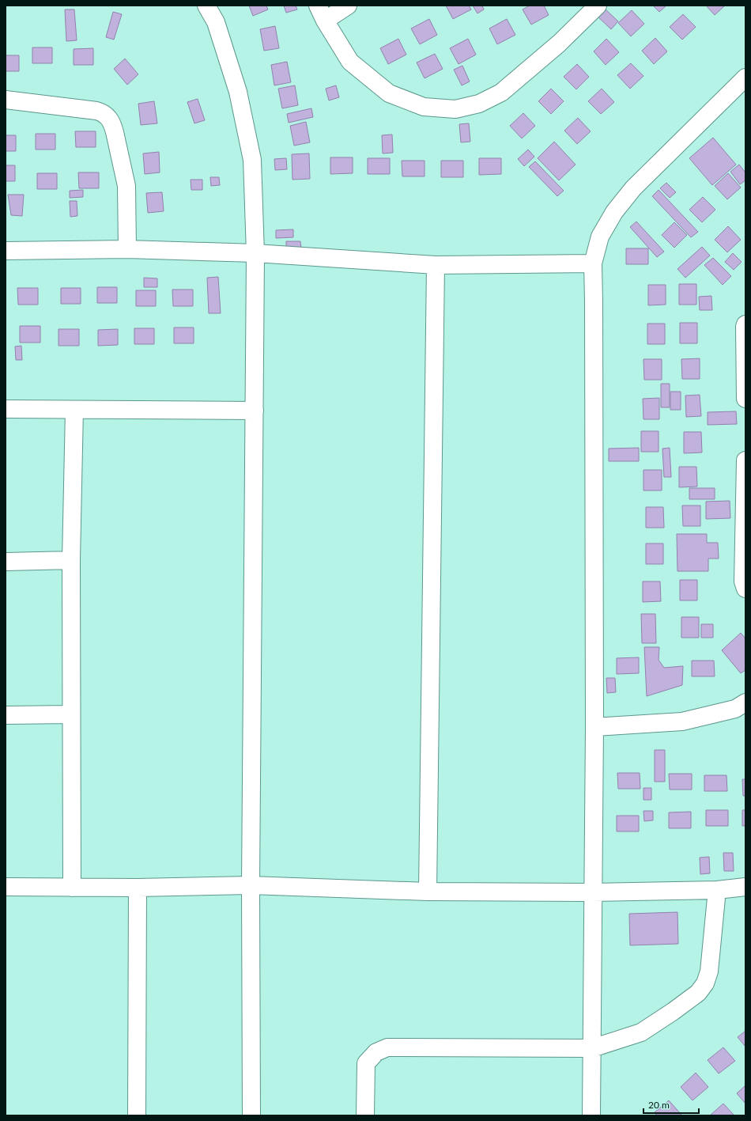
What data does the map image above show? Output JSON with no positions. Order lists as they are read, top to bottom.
{
  "scale_bar": "20 m"
}
